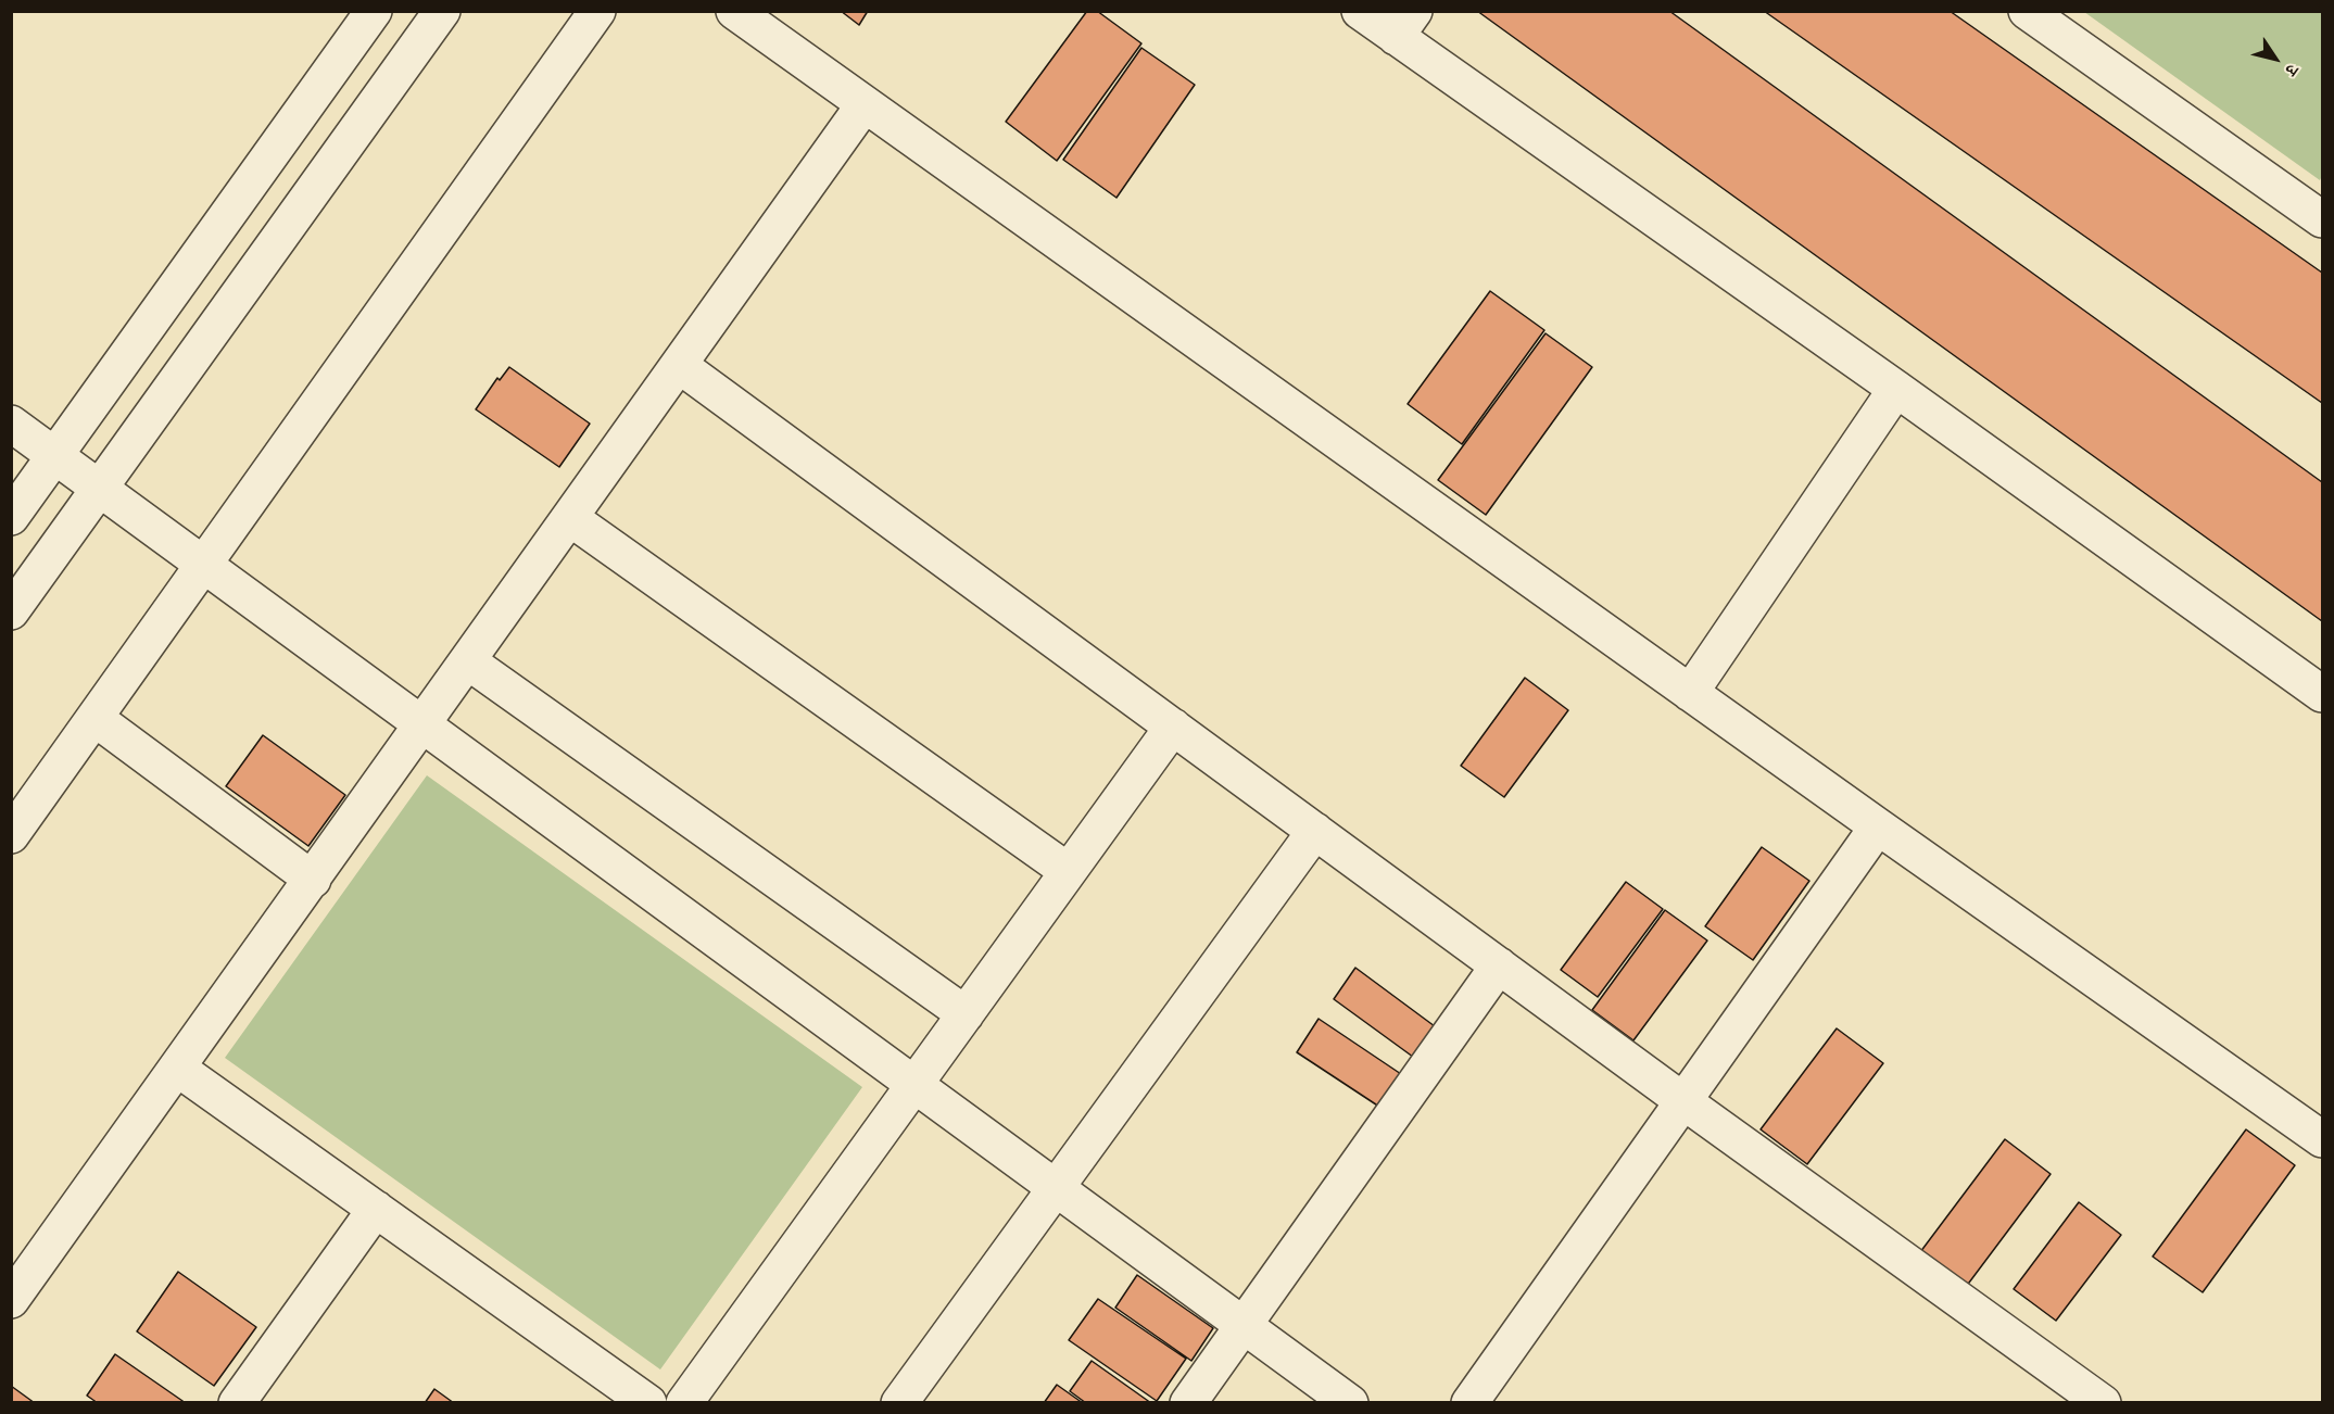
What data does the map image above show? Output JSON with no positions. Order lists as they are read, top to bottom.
{
  "north": "bottom right"
}
